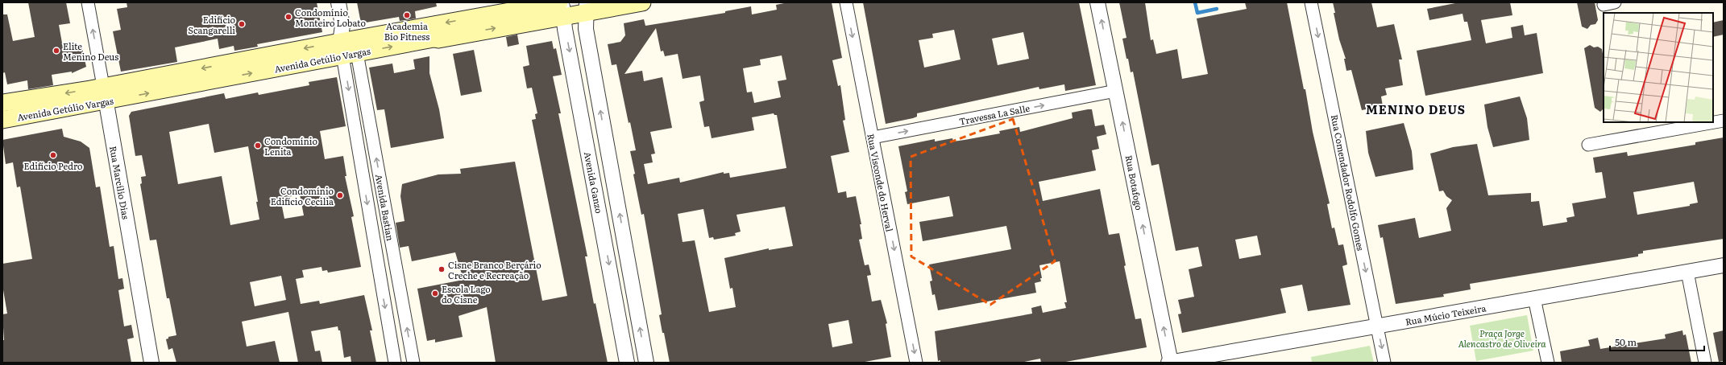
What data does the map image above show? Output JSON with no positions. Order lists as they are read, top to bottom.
{
  "streets": {
    "main road": ["Avenida Getúlio Vargas"],
    "street": [
      "Travessa La Salle",
      "Rua Marcílio Dias",
      "Avenida Ganzo",
      "Rua Visconde do Herval",
      "Rua Botafogo",
      "Rua Comendador Rodolfo Gomes",
      "Avenida Bastian",
      "Rua Múcio Teixeira"
    ]
  },
  "crossings": [
    ["Avenida Getúlio Vargas", "Rua Marcílio Dias"],
    ["Avenida Getúlio Vargas", "Avenida Ganzo"],
    ["Avenida Getúlio Vargas", "Avenida Bastian"],
    ["Travessa La Salle", "Rua Visconde do Herval"],
    ["Travessa La Salle", "Rua Botafogo"],
    ["Rua Botafogo", "Rua Múcio Teixeira"],
    ["Rua Comendador Rodolfo Gomes", "Rua Múcio Teixeira"]
  ],
  "one_way": [
    "Travessa La Salle",
    "Rua Visconde do Herval",
    "Rua Botafogo",
    "Rua Comendador Rodolfo Gomes"
  ],
  "districts": ["MENINO DEUS"],
  "parks": ["Praça Jorge Alencastro de Oliveira"],
  "places": [
    "Academia Bio Fitness",
    "Condomínio Monteiro Lobato",
    "Edifício Scangarelli",
    "Elite Menino Deus",
    "Condomínio Lenita",
    "Edifício Pedro",
    "Condomínio Edifício Cecilia",
    "Cisne Branco Berçário Creche e Recreação",
    "Escola Lago do Cisne"
  ],
  "scale_bar": "50 m"
}
